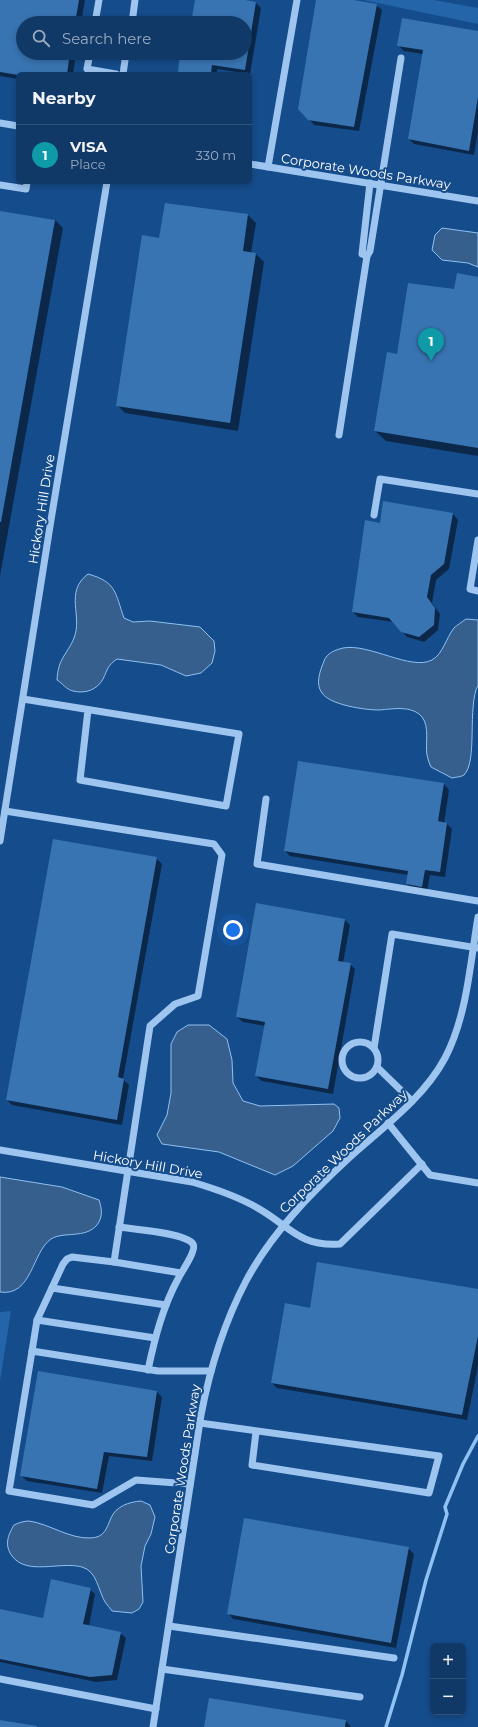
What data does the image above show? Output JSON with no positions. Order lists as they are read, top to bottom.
{
  "streets": {
    "street": ["Corporate Woods Parkway", "Hickory Hill Drive"]
  },
  "crossings": [
    ["Corporate Woods Parkway", "Hickory Hill Drive"]
  ],
  "page": {
    "search": "Search here",
    "heading": "Nearby",
    "list": [
      {
        "mark": "1",
        "name": "VISA",
        "note": "Place",
        "value": "330 m"
      }
    ],
    "pins": "1",
    "map_buttons": ["+", "−"]
  }
}
